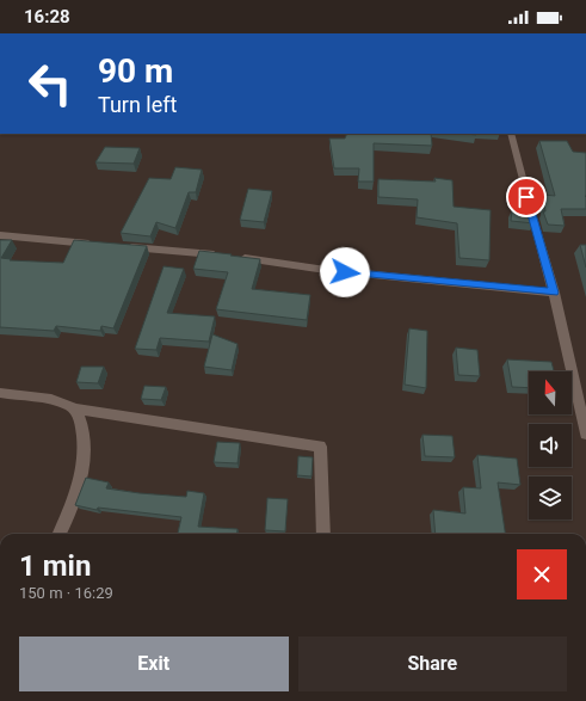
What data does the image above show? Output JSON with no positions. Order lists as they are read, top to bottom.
{
  "north": "top",
  "page": {
    "status": "16:28",
    "turn": ["90 m", "Turn left"],
    "heading": ["1 min", "150 m · 16:29"],
    "buttons": ["Exit", "Share"]
  }
}
